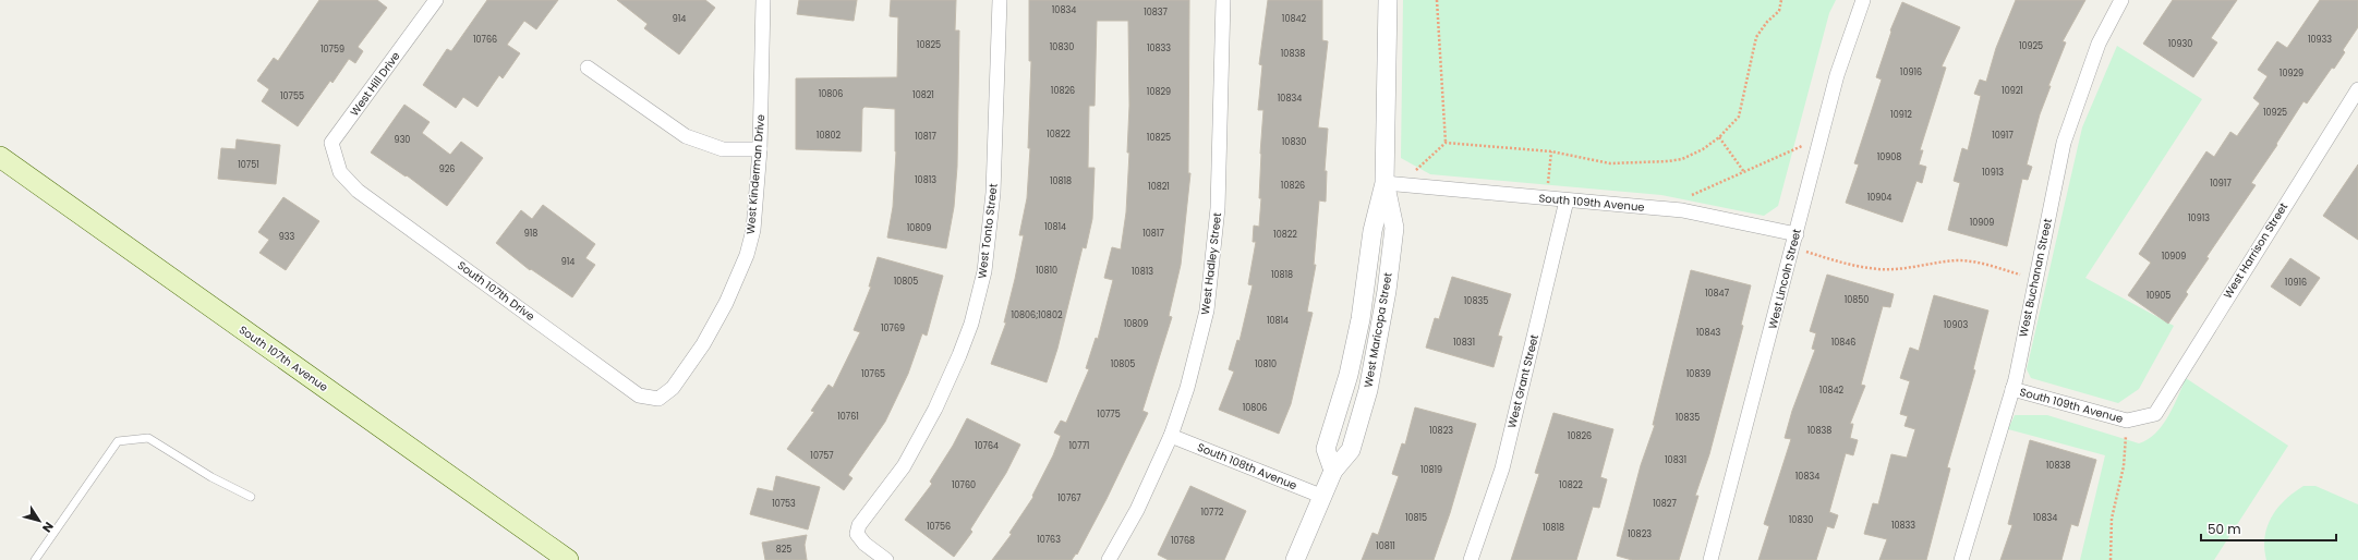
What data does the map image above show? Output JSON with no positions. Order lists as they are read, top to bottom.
{
  "streets": {
    "main road": ["South 107th Avenue"],
    "street": [
      "West Hill Drive",
      "West Kinderman Drive",
      "South 109th Avenue",
      "West Tonto Street",
      "West Harrison Street",
      "West Hadley Street",
      "West Buchanan Street",
      "West Lincoln Street",
      "South 107th Drive",
      "West Maricopa Street",
      "West Grant Street",
      "South 108th Avenue"
    ]
  },
  "crossings": [
    ["West Hill Drive", "South 107th Drive"],
    ["West Kinderman Drive", "South 107th Drive"],
    ["South 109th Avenue", "West Harrison Street"],
    ["South 109th Avenue", "West Buchanan Street"],
    ["South 109th Avenue", "West Lincoln Street"],
    ["South 109th Avenue", "West Maricopa Street"],
    ["South 109th Avenue", "West Grant Street"],
    ["West Hadley Street", "South 108th Avenue"],
    ["West Maricopa Street", "South 108th Avenue"]
  ],
  "house_numbers": [
    "10834",
    "10837",
    "914",
    "10842",
    "10766",
    "10933",
    "10930",
    "10825",
    "10925",
    "10830",
    "10833",
    "10759",
    "10838",
    "10916",
    "10929",
    "10826",
    "10921",
    "10829",
    "10806",
    "10821",
    "10755",
    "10834",
    "10925",
    "10912",
    "10822",
    "10802",
    "10917",
    "10817",
    "10825",
    "930",
    "10830",
    "10908",
    "10751",
    "926",
    "10913",
    "10813",
    "10818",
    "10917",
    "10826",
    "10821",
    "10904",
    "10913",
    "10909",
    "10814",
    "10809",
    "918",
    "10817",
    "10822",
    "933",
    "10909",
    "914",
    "10810",
    "10813",
    "10818",
    "10805",
    "10916",
    "10847",
    "10905",
    "10850",
    "10835",
    "10806;10802",
    "10814",
    "10809",
    "10903",
    "10769",
    "10843",
    "10831",
    "10846",
    "10805",
    "10810",
    "10765",
    "10839",
    "10842",
    "10806",
    "10775",
    "10761",
    "10835",
    "10823",
    "10838",
    "10826",
    "10764",
    "10771",
    "10757",
    "10831",
    "10838",
    "10819",
    "10834",
    "10760",
    "10822",
    "10767",
    "10753",
    "10827",
    "10772",
    "10815",
    "10834",
    "10830",
    "10833",
    "10756",
    "10818",
    "10823",
    "10763",
    "10768",
    "10811",
    "825"
  ],
  "scale_bar": "50 m",
  "north": "bottom right"
}
